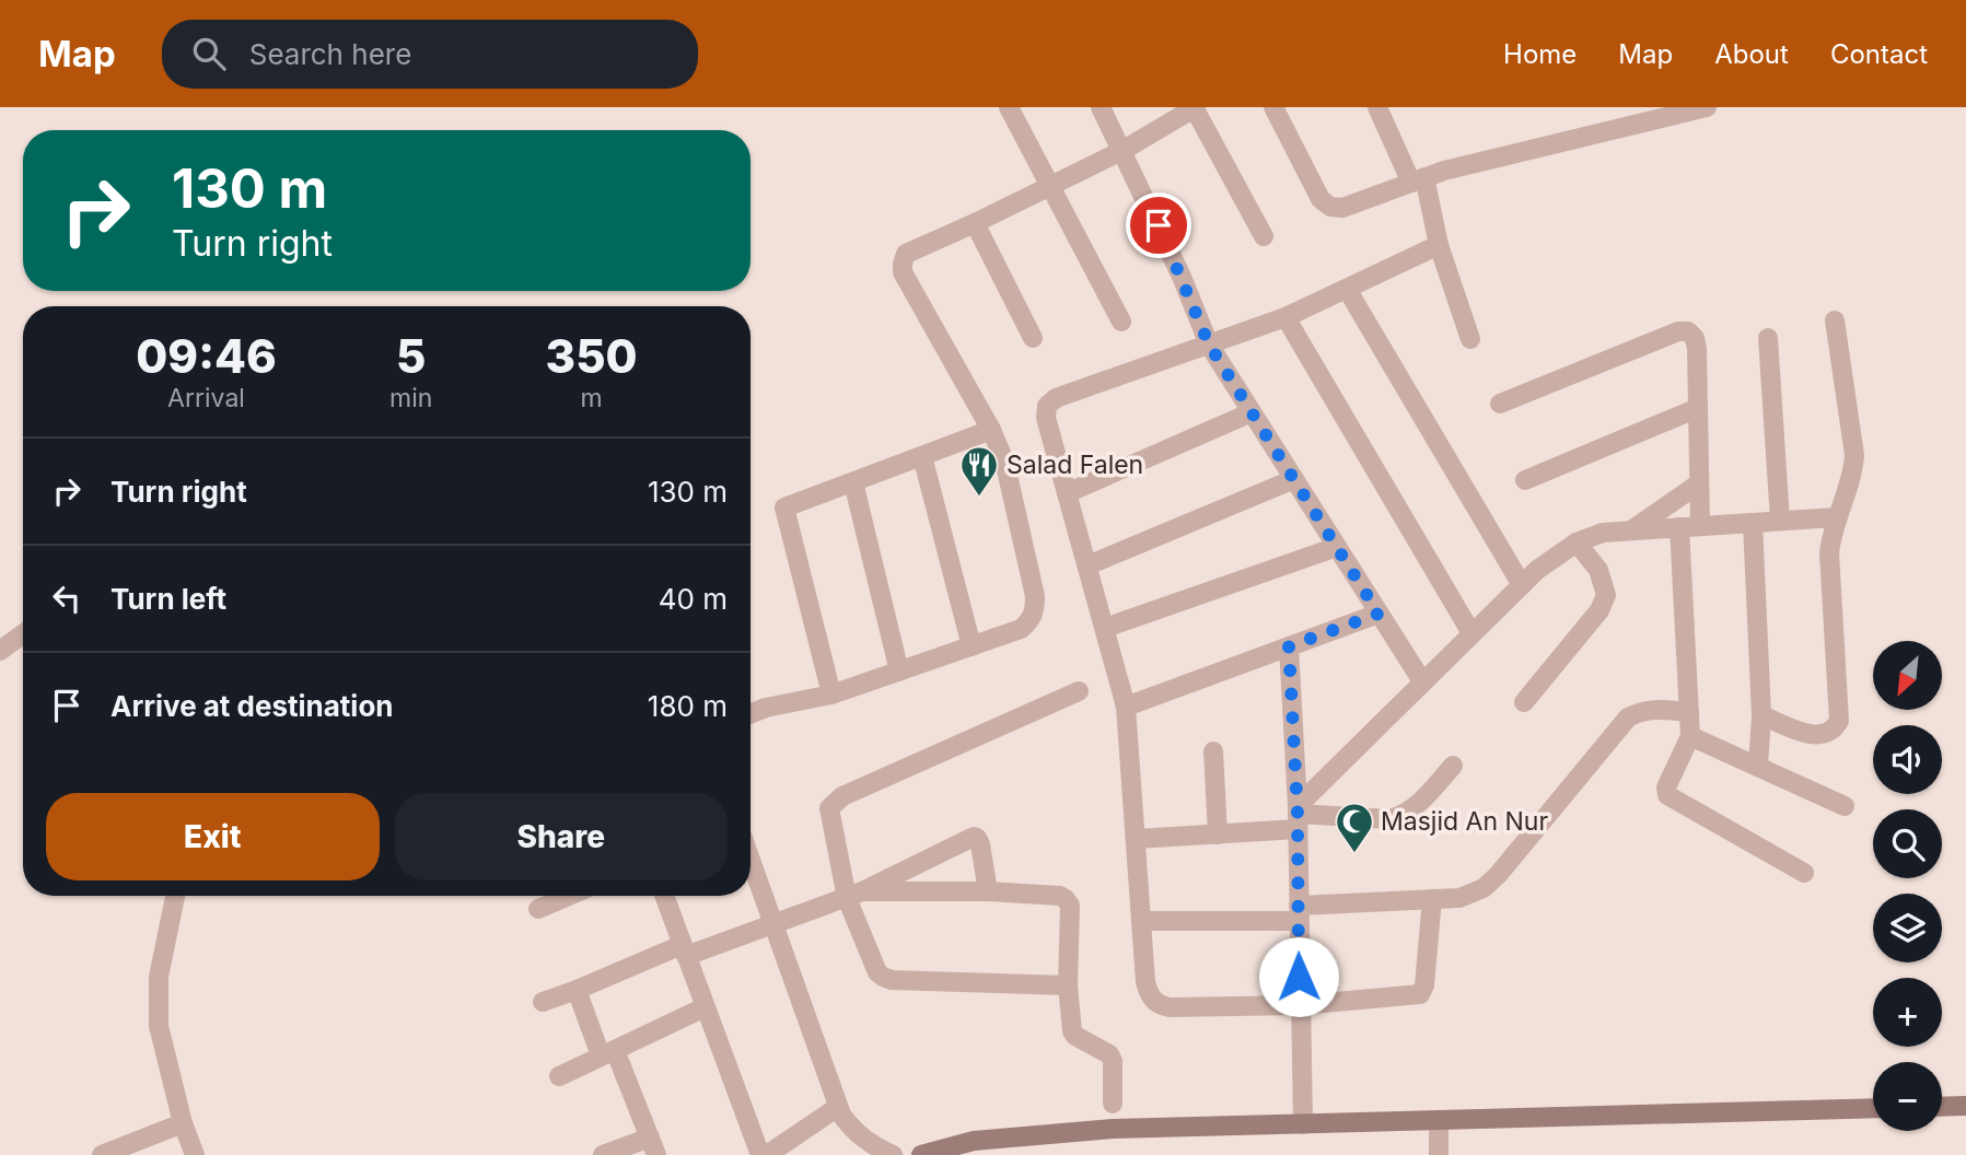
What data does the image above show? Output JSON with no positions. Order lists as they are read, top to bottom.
{
  "places": {
    "restaurant": ["Salad Falen"],
    "mosque": ["Masjid An Nur"]
  },
  "north": "bottom left",
  "page": {
    "header": "Map",
    "search": "Search here",
    "nav": [
      "Home",
      "Map",
      "About",
      "Contact"
    ],
    "turn": ["130 m", "Turn right"],
    "eta": [
      "09:46",
      "Arrival",
      "5",
      "min",
      "350",
      "m"
    ],
    "list": [
      {
        "name": "Turn right",
        "value": "130 m"
      },
      {
        "name": "Turn left",
        "value": "40 m"
      },
      {
        "name": "Arrive at destination",
        "value": "180 m"
      }
    ],
    "map_buttons": ["+", "−"],
    "buttons": ["Exit", "Share"]
  }
}
